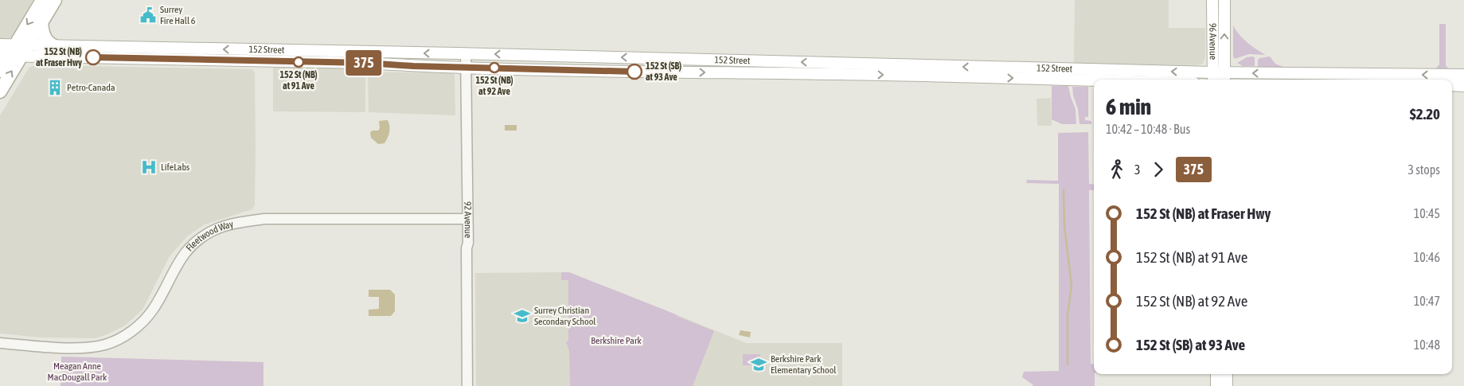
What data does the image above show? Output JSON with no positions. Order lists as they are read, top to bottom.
{
  "streets": {
    "main road": ["96 Avenue", "152 Street"],
    "street": ["92 Avenue", "Fleetwood Way"]
  },
  "crossings": [
    ["96 Avenue", "152 Street"],
    ["152 Street", "92 Avenue"],
    ["92 Avenue", "Fleetwood Way"]
  ],
  "parks": ["Berkshire Park", "Meagan Anne MacDougall Park"],
  "places": {
    "public building": ["Surrey Fire Hall 6"],
    "other": [
      "152 St (NB) at Fraser Hwy",
      "152 St (NB) at 91 Ave",
      "152 St (NB) at 92 Ave",
      "152 St (SB) at 93 Ave"
    ],
    "building": ["Petro-Canada"],
    "hospital": ["LifeLabs"],
    "school or university": ["Surrey Christian Secondary School", "Berkshire Park Elementary School"]
  },
  "lines": ["bus line 375"],
  "page": {
    "on_map": "375",
    "heading": ["6 min", "10:42 – 10:48 · Bus", "$2.20"],
    "legs": ["3", "375", "3 stops"],
    "list": [
      {
        "name": "152 St (NB) at Fraser Hwy",
        "value": "10:45"
      },
      {
        "name": "152 St (NB) at 91 Ave",
        "value": "10:46"
      },
      {
        "name": "152 St (NB) at 92 Ave",
        "value": "10:47"
      },
      {
        "name": "152 St (SB) at 93 Ave",
        "value": "10:48"
      }
    ]
  }
}
